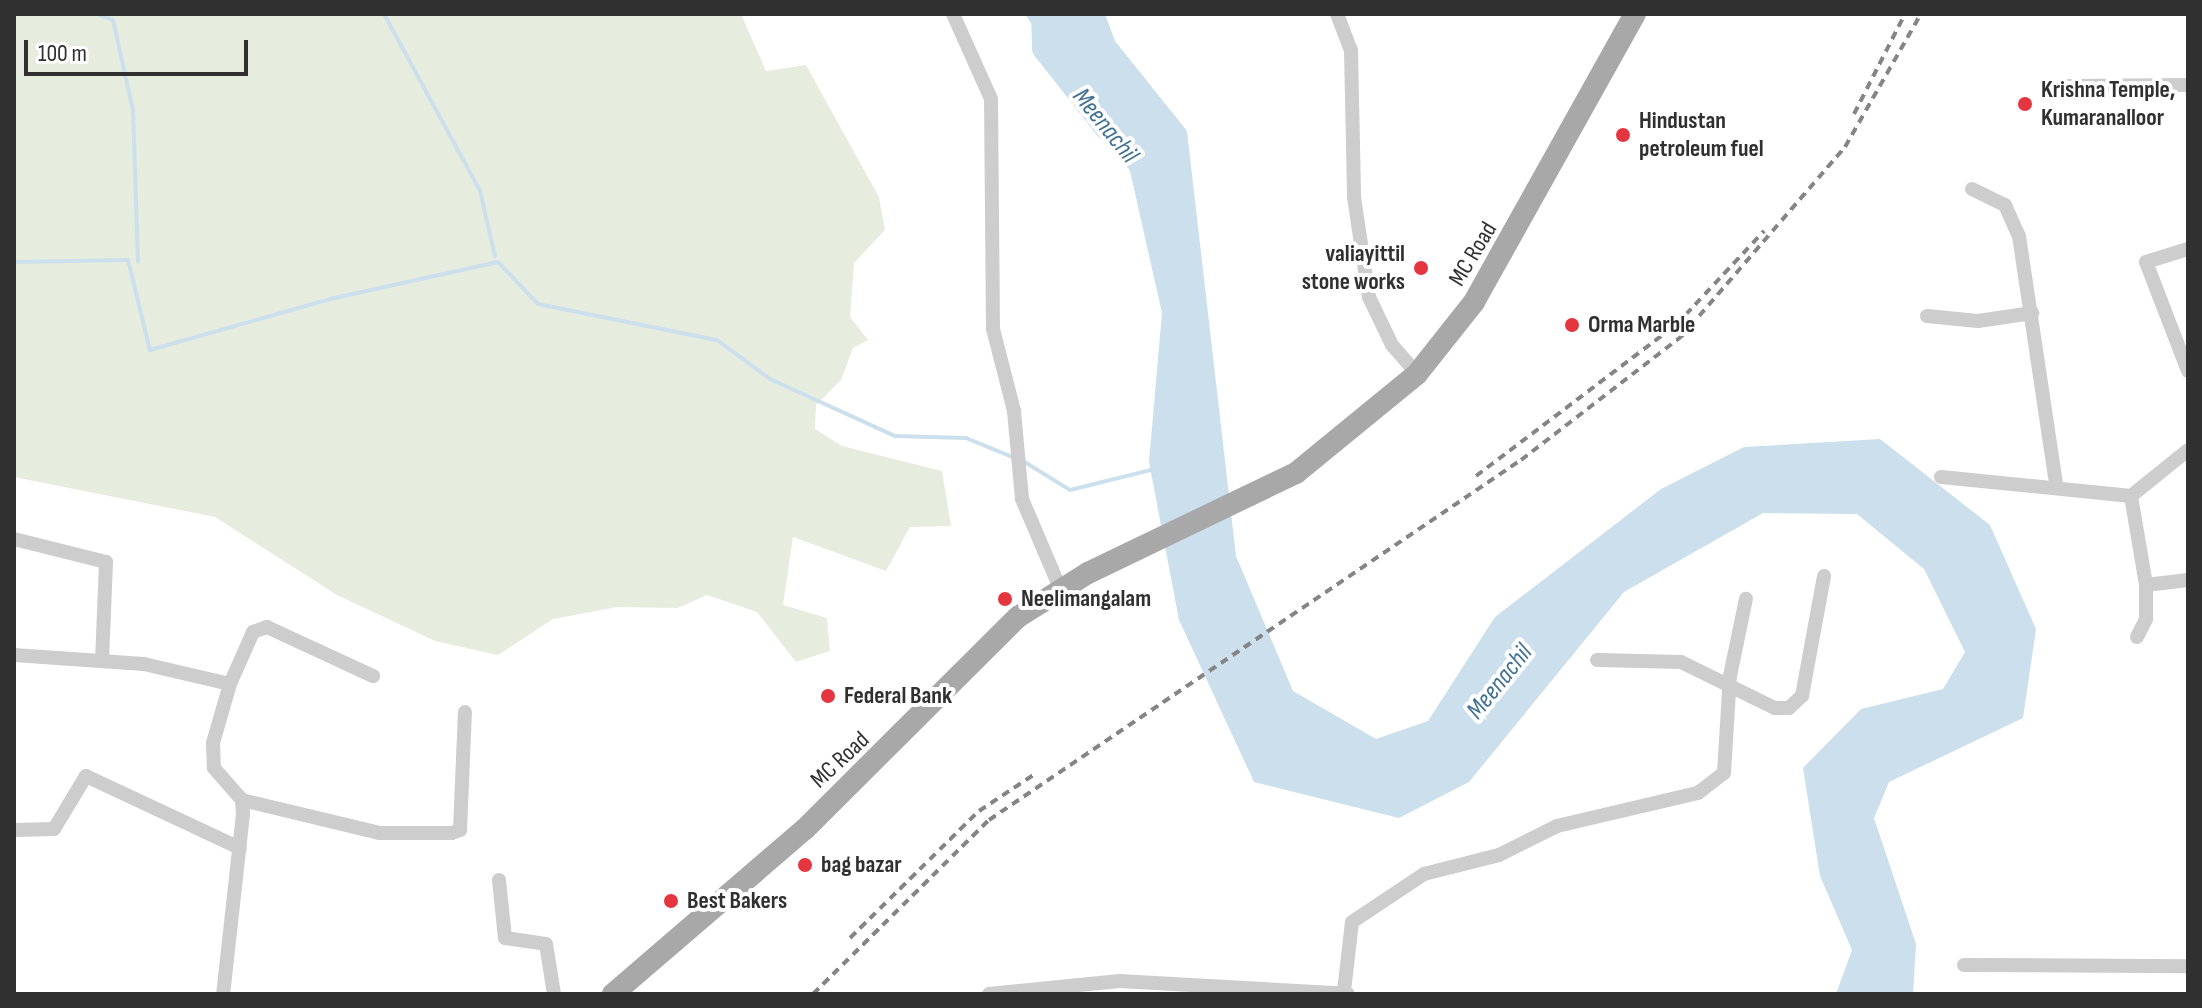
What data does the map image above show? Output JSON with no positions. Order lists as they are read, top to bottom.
{
  "streets": {
    "main road": ["MC Road"]
  },
  "water": ["Meenachil"],
  "places": [
    "Krishna Temple, Kumaranalloor",
    "Hindustan petroleum fuel",
    "valiayittil stone works",
    "Orma Marble",
    "Neelimangalam",
    "Federal Bank",
    "bag bazar",
    "Best Bakers"
  ],
  "scale_bar": "100 m"
}
